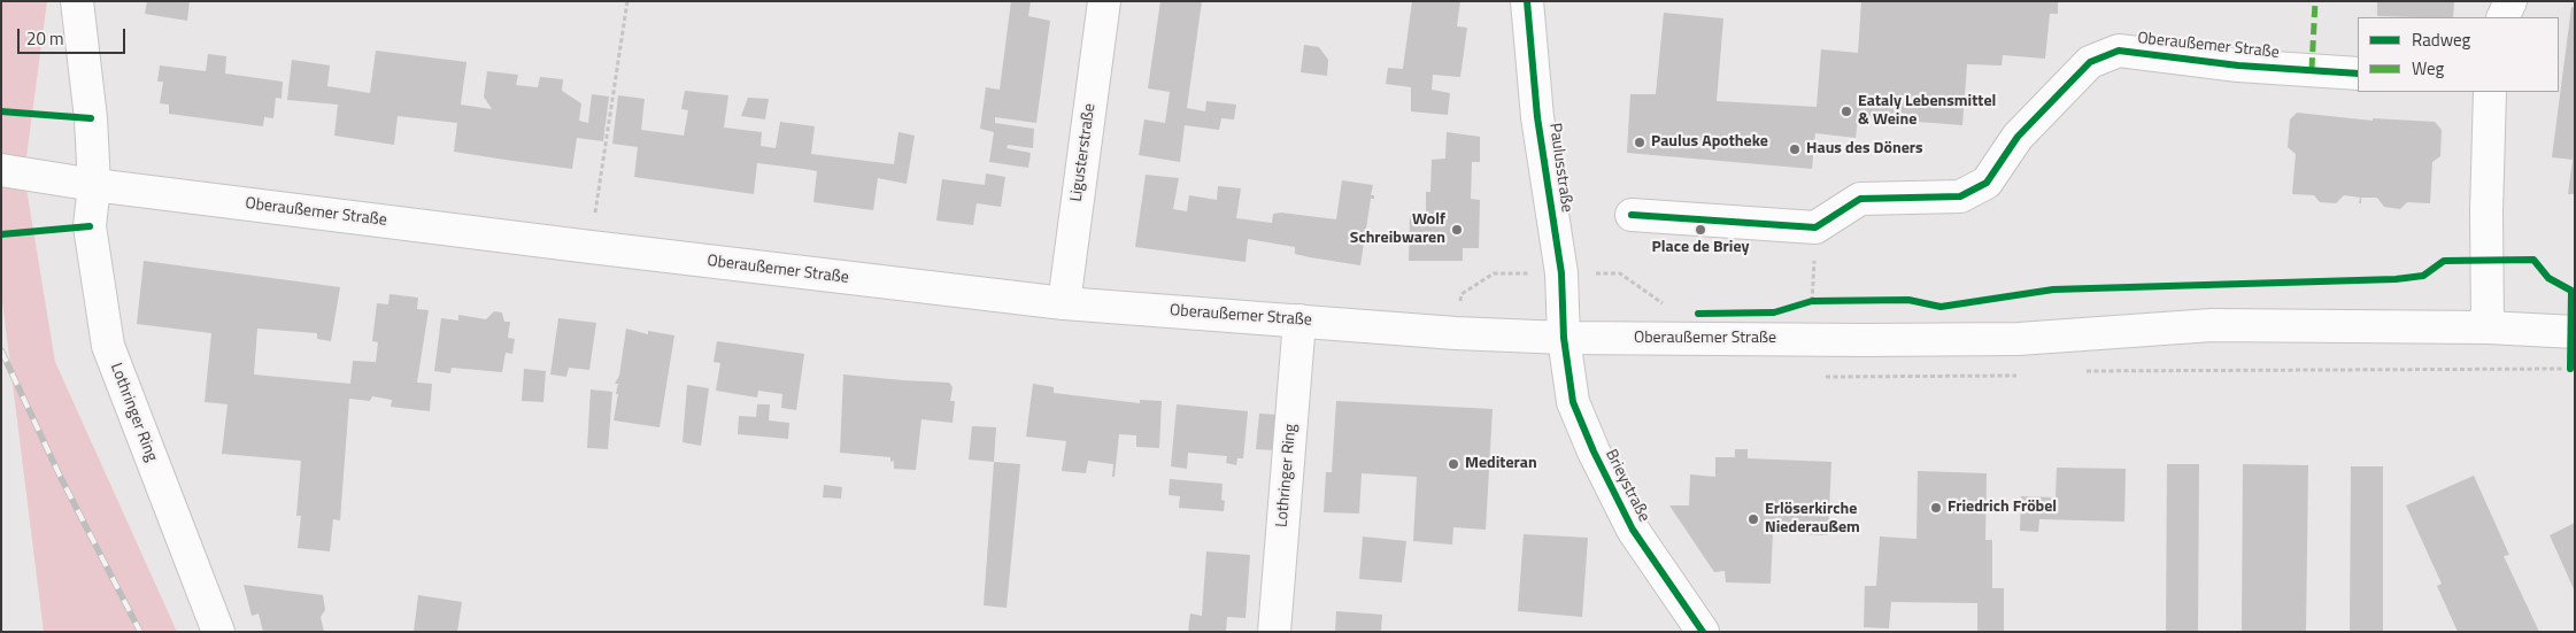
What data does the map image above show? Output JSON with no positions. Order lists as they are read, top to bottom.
{
  "streets": {
    "street": [
      "Oberaußemer Straße",
      "Ligusterstraße",
      "Paulusstraße",
      "Lothringer Ring",
      "Brieystraße"
    ]
  },
  "crossings": [
    ["Oberaußemer Straße", "Ligusterstraße"],
    ["Oberaußemer Straße", "Paulusstraße"],
    ["Oberaußemer Straße", "Lothringer Ring"],
    ["Oberaußemer Straße", "Brieystraße"],
    ["Paulusstraße", "Brieystraße"]
  ],
  "places": [
    "Eataly Lebensmittel & Weine",
    "Paulus Apotheke",
    "Haus des Döners",
    "Wolf Schreibwaren",
    "Place de Briey",
    "Mediteran",
    "Friedrich Fröbel",
    "Erlöserkirche Niederaußem"
  ],
  "legend": ["Radweg", "Weg"],
  "scale_bar": "20 m"
}
